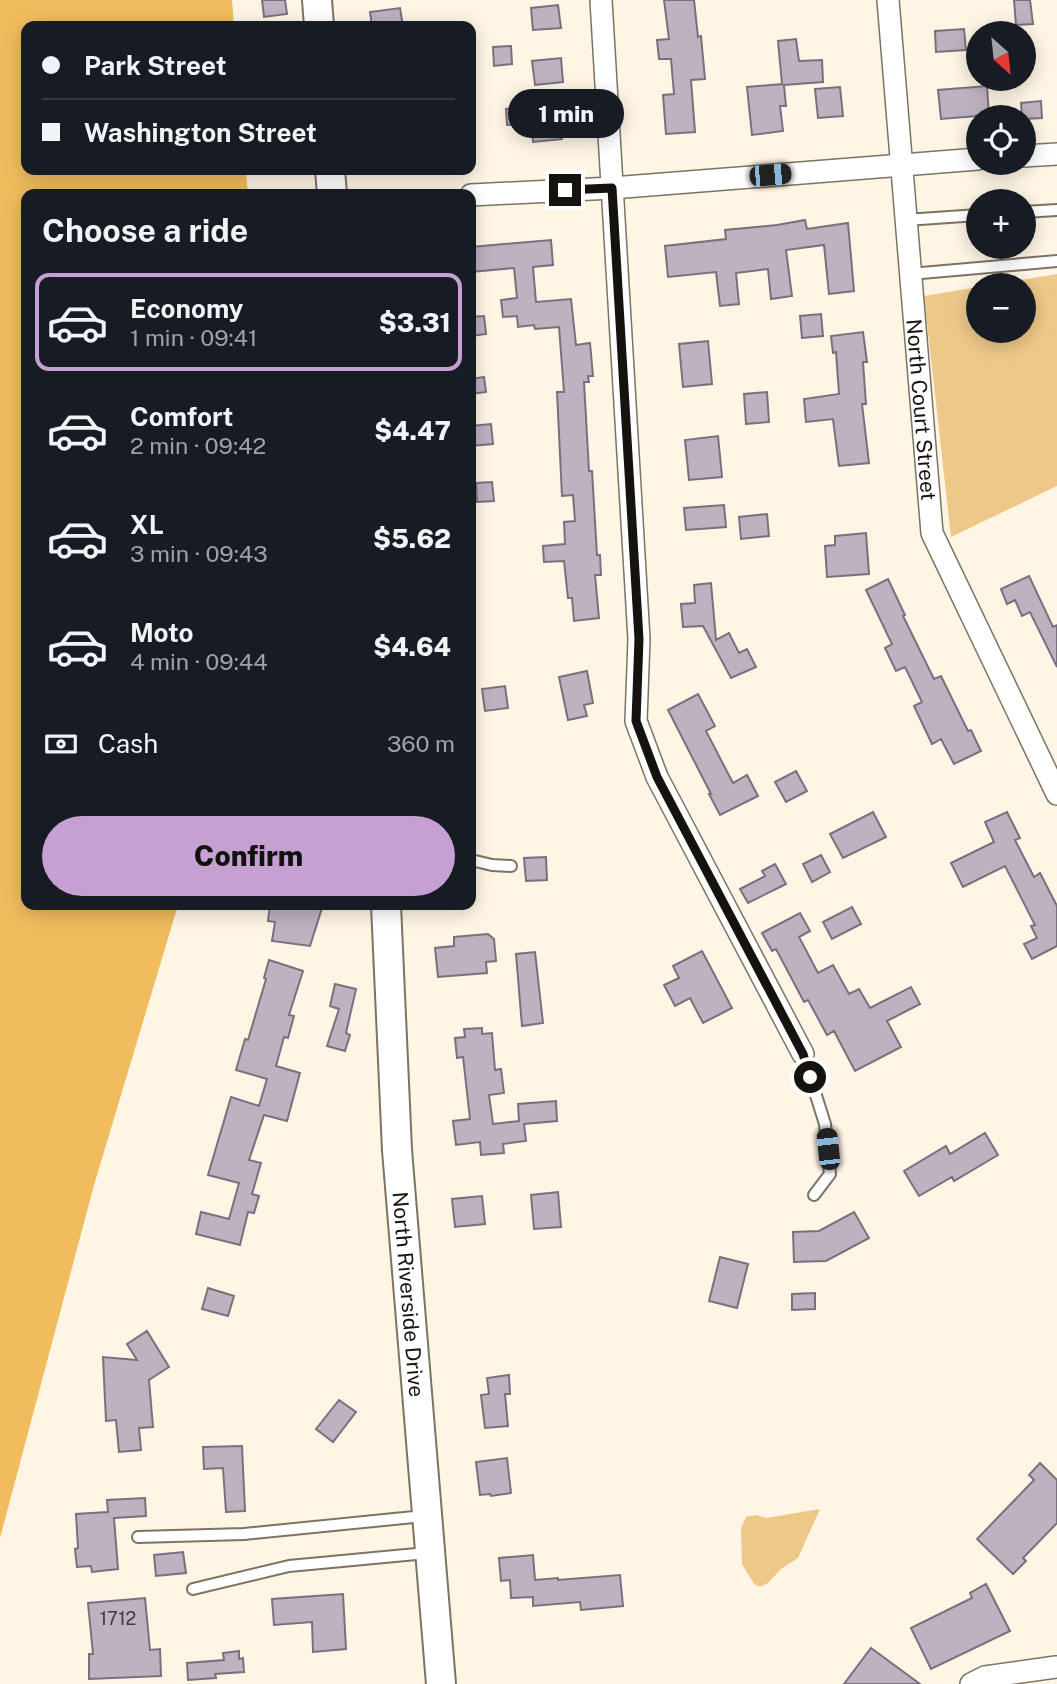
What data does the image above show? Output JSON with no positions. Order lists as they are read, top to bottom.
{
  "streets": {
    "street": ["North Court Street", "North Riverside Drive"]
  },
  "house_numbers": ["1712"],
  "north": "bottom right",
  "page": {
    "map_buttons": ["+", "−"],
    "banner": ["Park Street", "Washington Street"],
    "bubble": "1 min",
    "heading": "Choose a ride",
    "list": [
      {
        "name": "Economy",
        "note": "1 min · 09:41",
        "value": "$3.31"
      },
      {
        "name": "Comfort",
        "note": "2 min · 09:42",
        "value": "$4.47"
      },
      {
        "name": "XL",
        "note": "3 min · 09:43",
        "value": "$5.62"
      },
      {
        "name": "Moto",
        "note": "4 min · 09:44",
        "value": "$4.64"
      }
    ],
    "pay": ["Cash", "360 m"],
    "buttons": "Confirm"
  }
}
